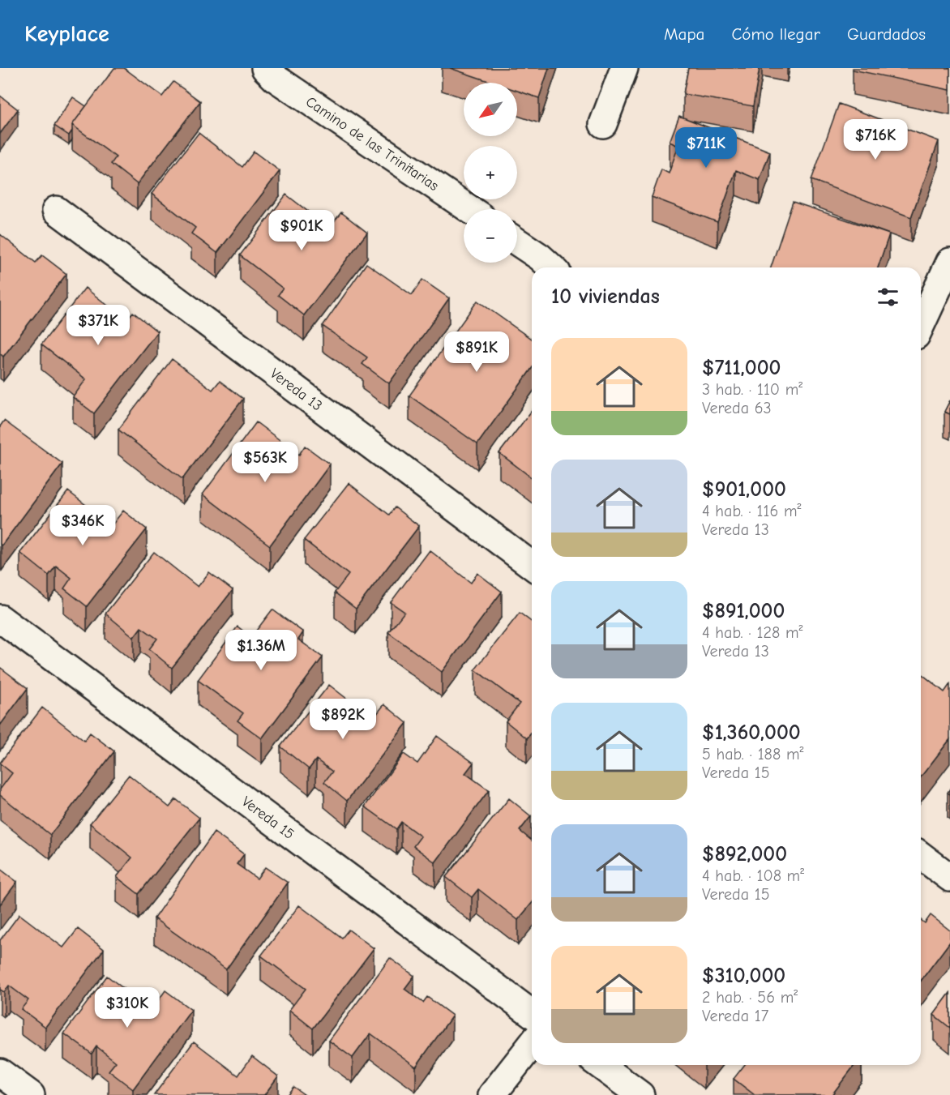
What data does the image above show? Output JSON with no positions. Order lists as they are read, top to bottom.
{
  "streets": {
    "street": ["Camino de las Trinitarias", "Vereda 13", "Vereda 15"]
  },
  "north": "bottom left",
  "page": {
    "header": "Keyplace",
    "nav": ["Mapa", "Cómo llegar", "Guardados"],
    "map_buttons": ["+", "−"],
    "price": [
      "$716K",
      "$711K",
      "$901K",
      "$371K",
      "$891K",
      "$563K",
      "$346K",
      "$1.36M",
      "$892K",
      "$310K"
    ],
    "heading": "10 viviendas",
    "list": [
      {
        "name": "$711,000",
        "note": "3 hab. · 110 m² · Vereda 63"
      },
      {
        "name": "$901,000",
        "note": "4 hab. · 116 m² · Vereda 13"
      },
      {
        "name": "$891,000",
        "note": "4 hab. · 128 m² · Vereda 13"
      },
      {
        "name": "$1,360,000",
        "note": "5 hab. · 188 m² · Vereda 15"
      },
      {
        "name": "$892,000",
        "note": "4 hab. · 108 m² · Vereda 15"
      },
      {
        "name": "$310,000",
        "note": "2 hab. · 56 m² · Vereda 17"
      }
    ]
  }
}
